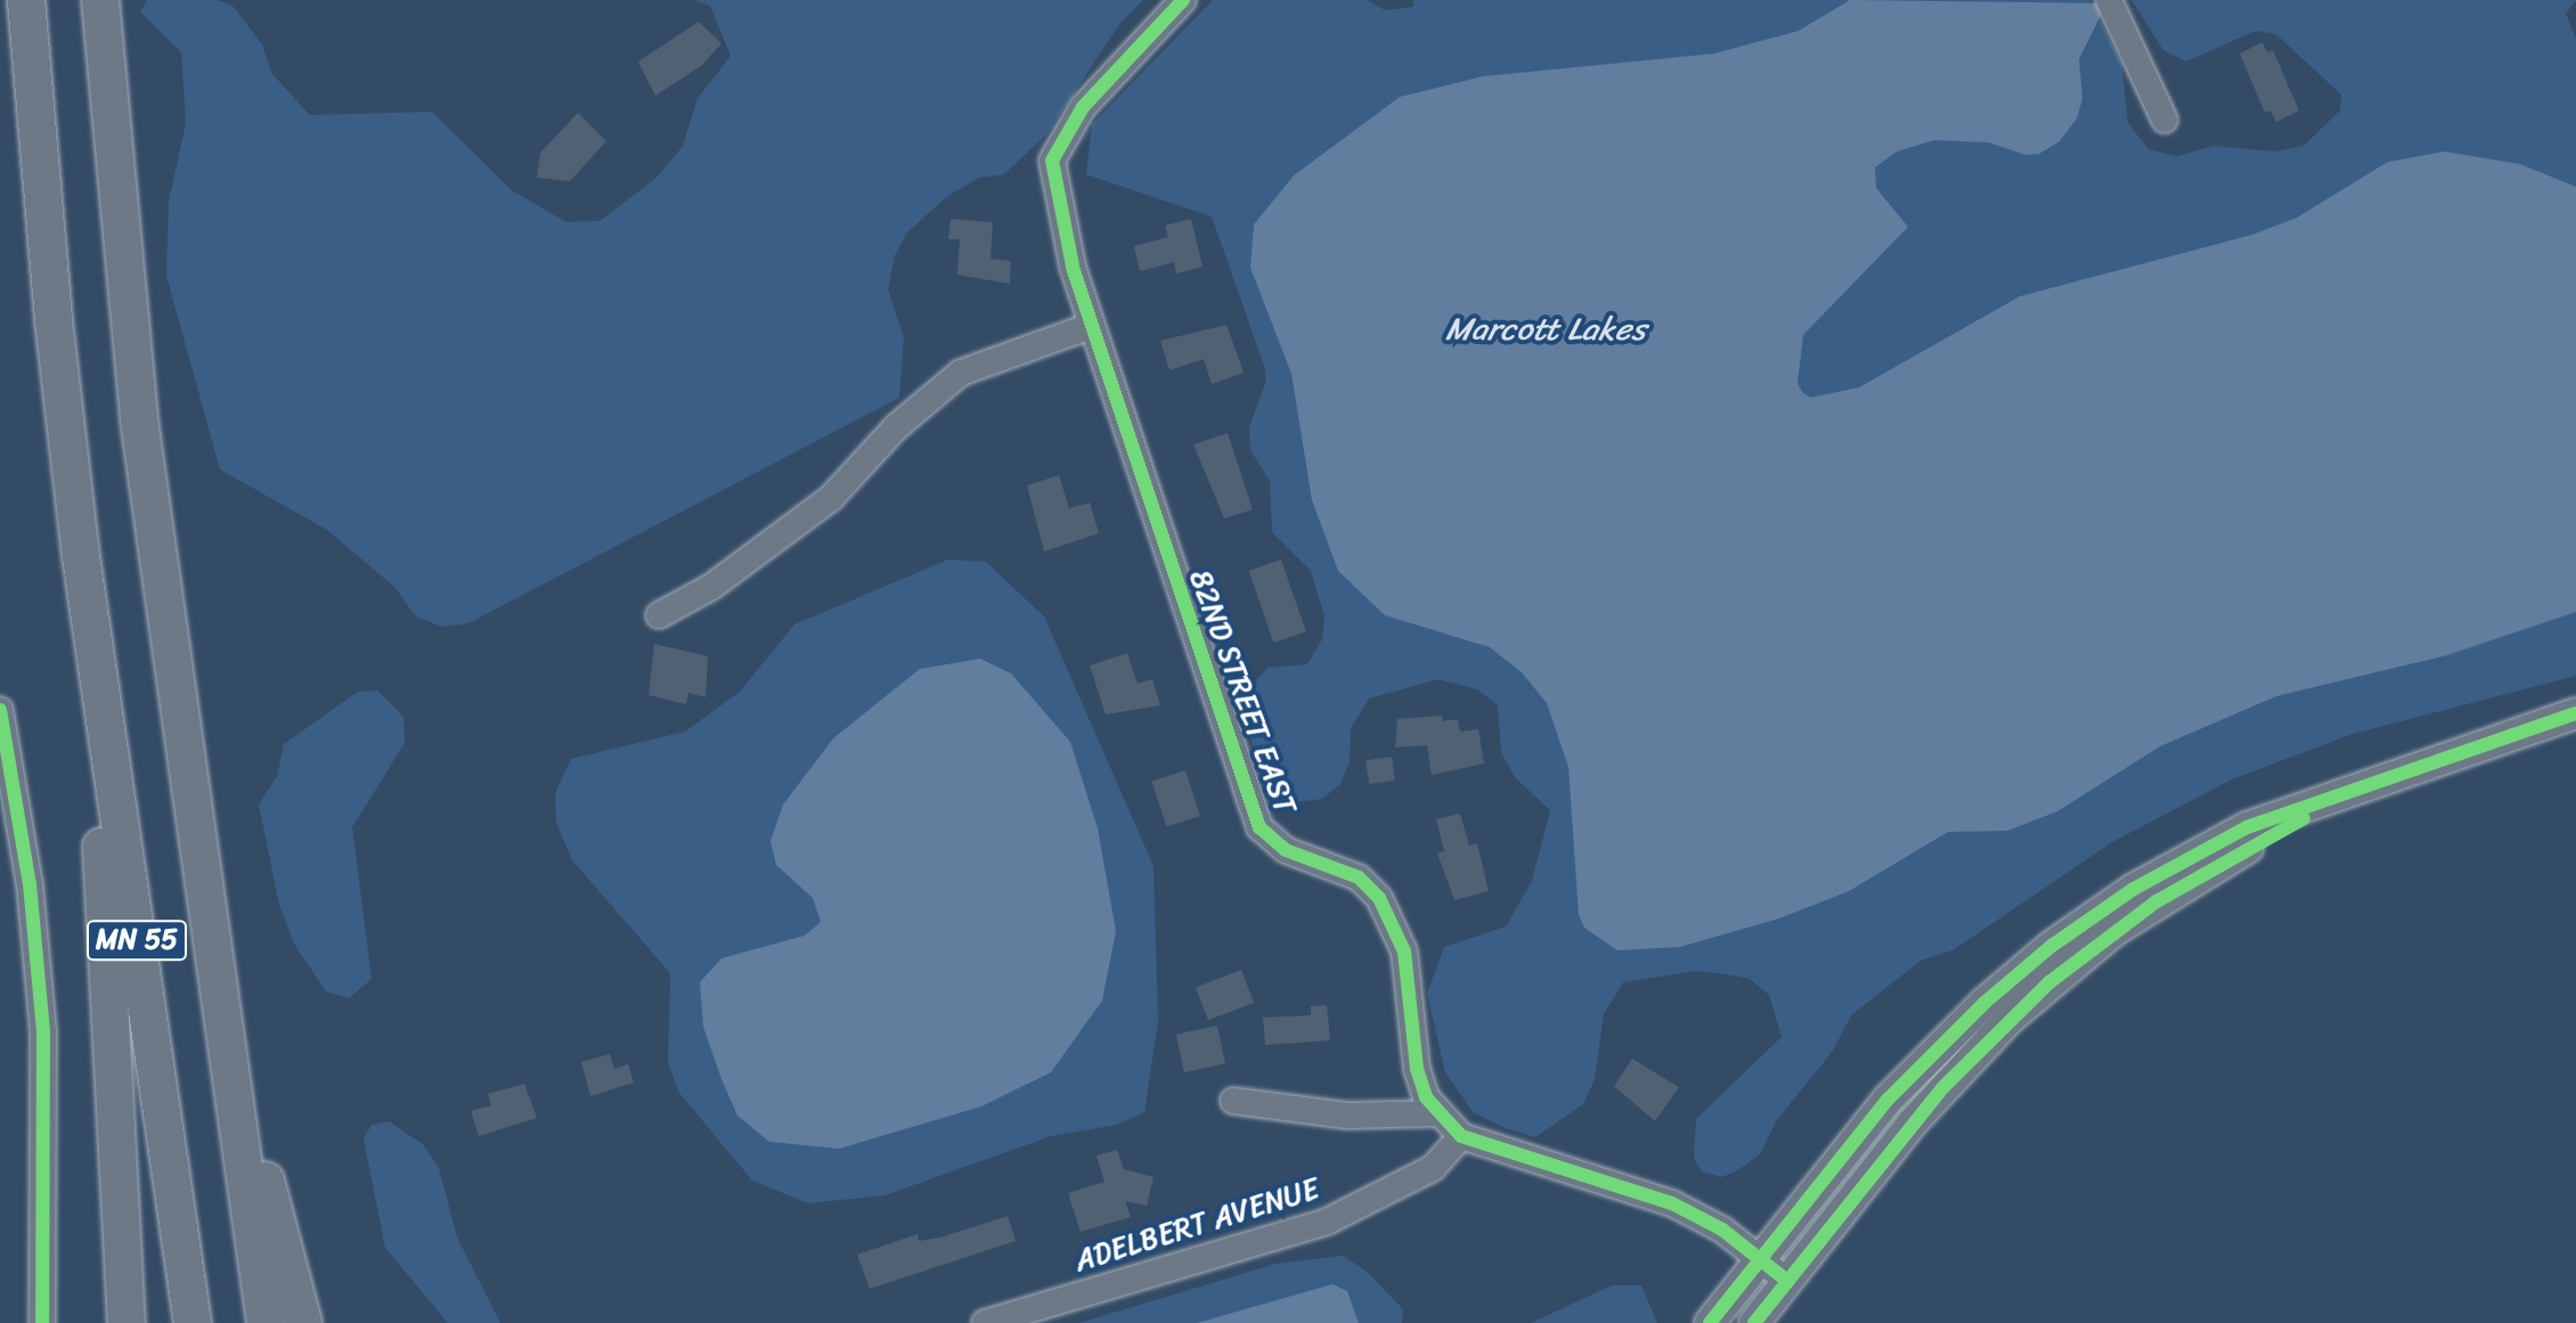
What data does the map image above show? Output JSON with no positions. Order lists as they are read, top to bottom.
{
  "streets": {
    "highway": ["MN 55"],
    "street": ["82ND STREET EAST", "ADELBERT AVENUE"]
  },
  "crossings": [
    ["82ND STREET EAST", "ADELBERT AVENUE"]
  ],
  "water": ["Marcott Lakes"]
}
